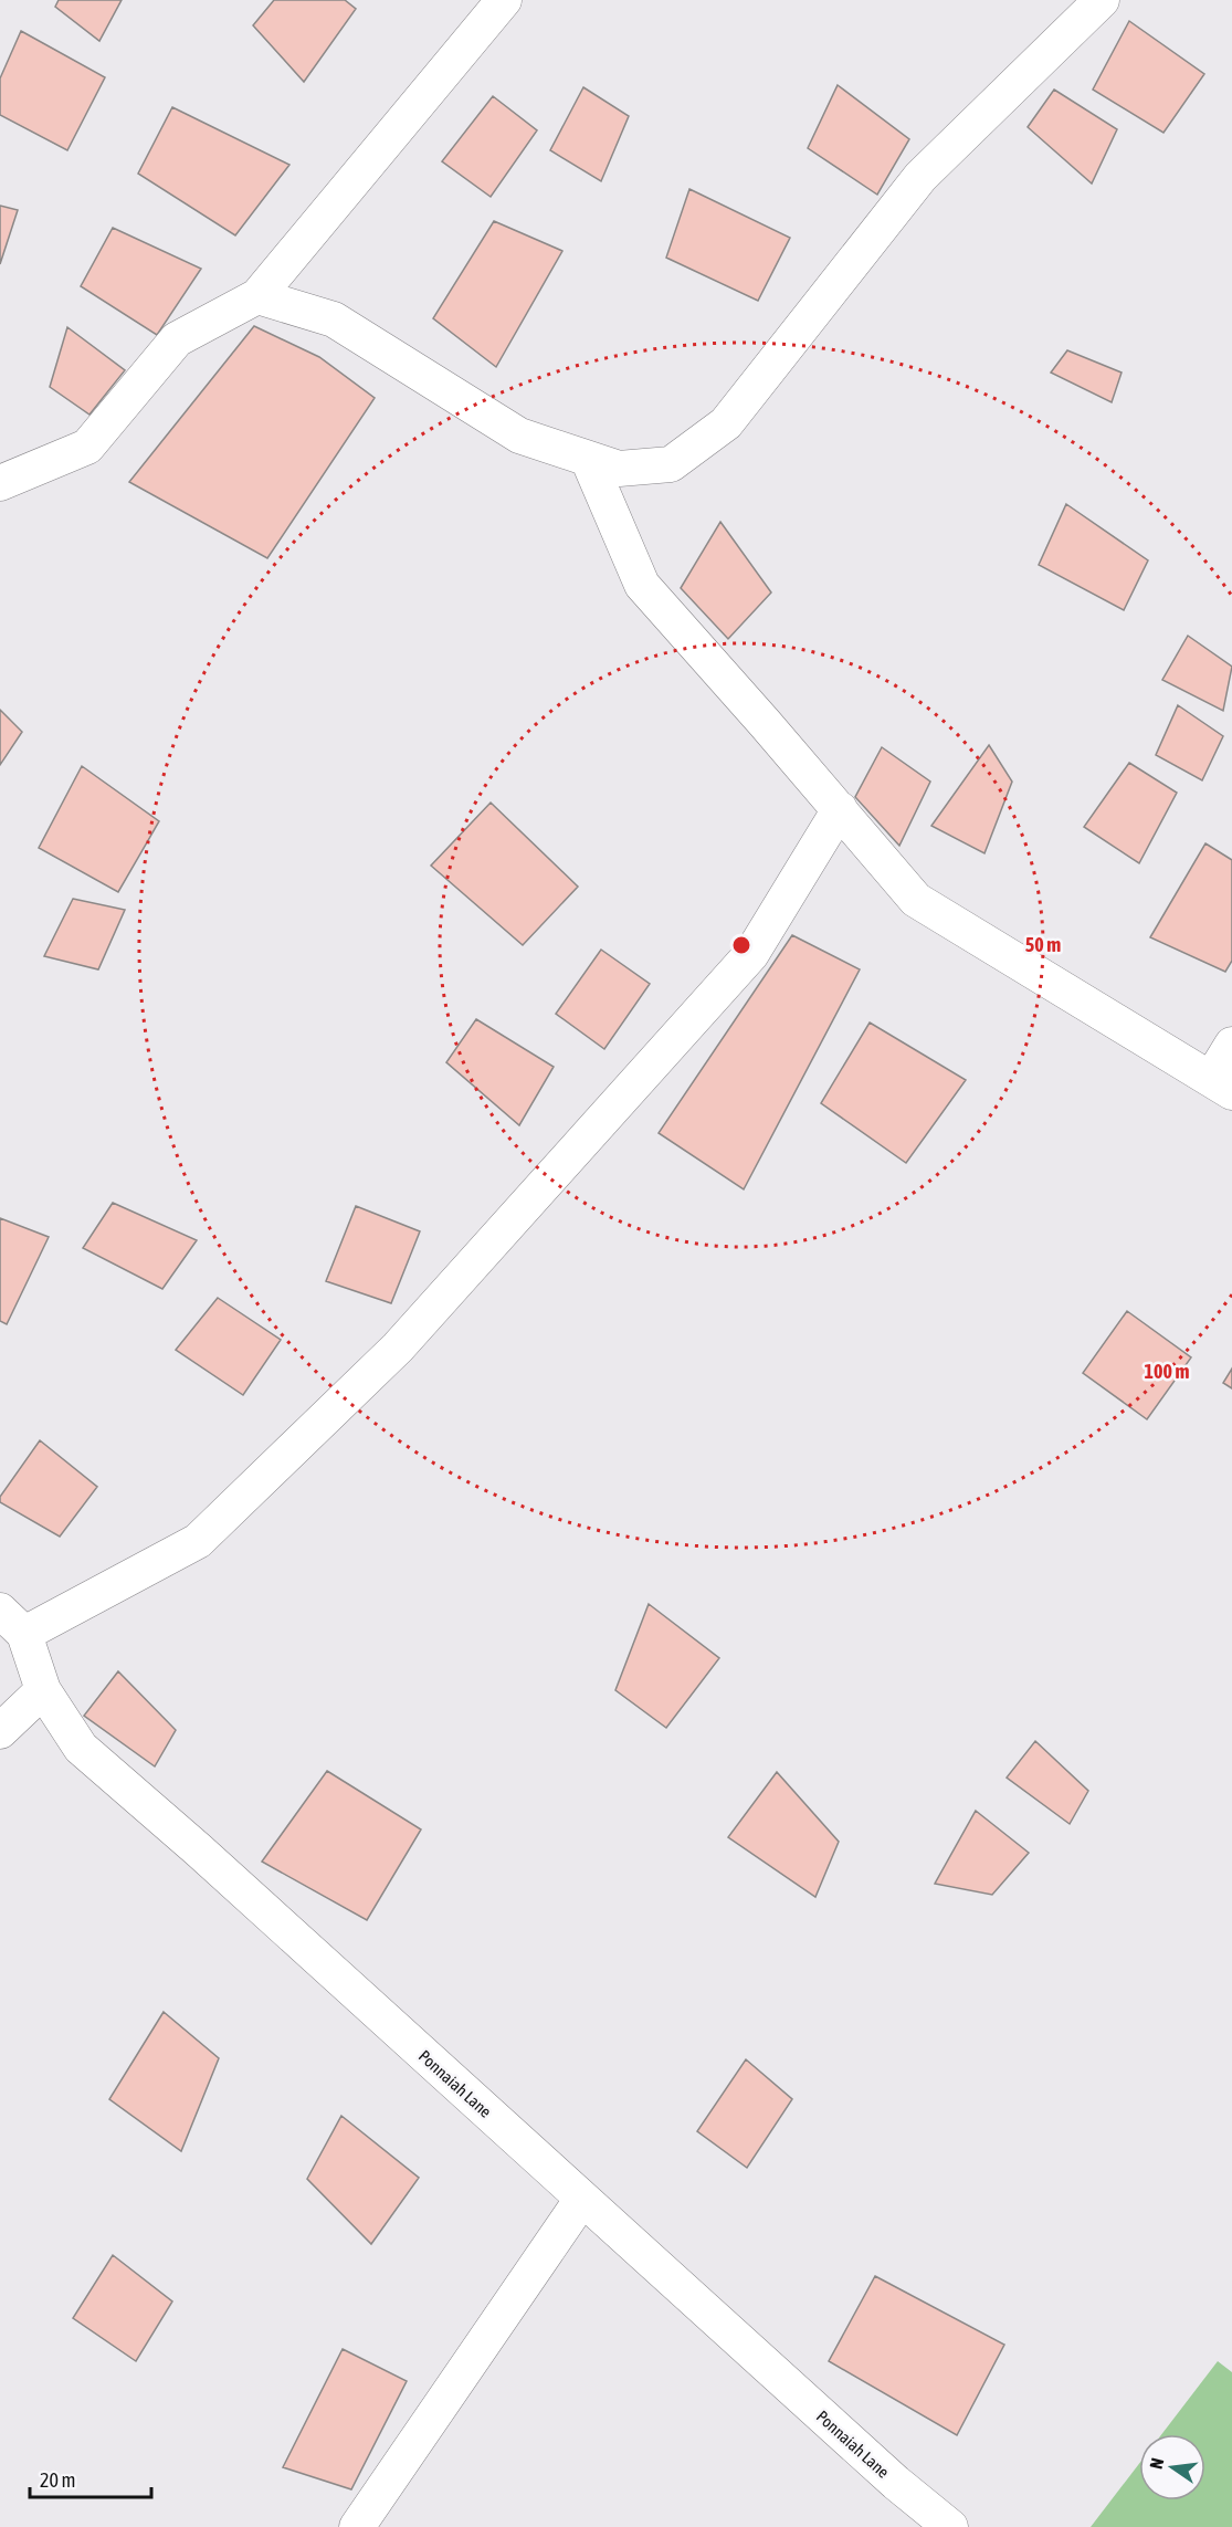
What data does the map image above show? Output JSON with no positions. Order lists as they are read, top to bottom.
{
  "streets": {
    "street": ["Ponnaiah Lane"]
  },
  "scale_bar": "20 m",
  "north": "left",
  "rings": ["50 m", "100 m"]
}
